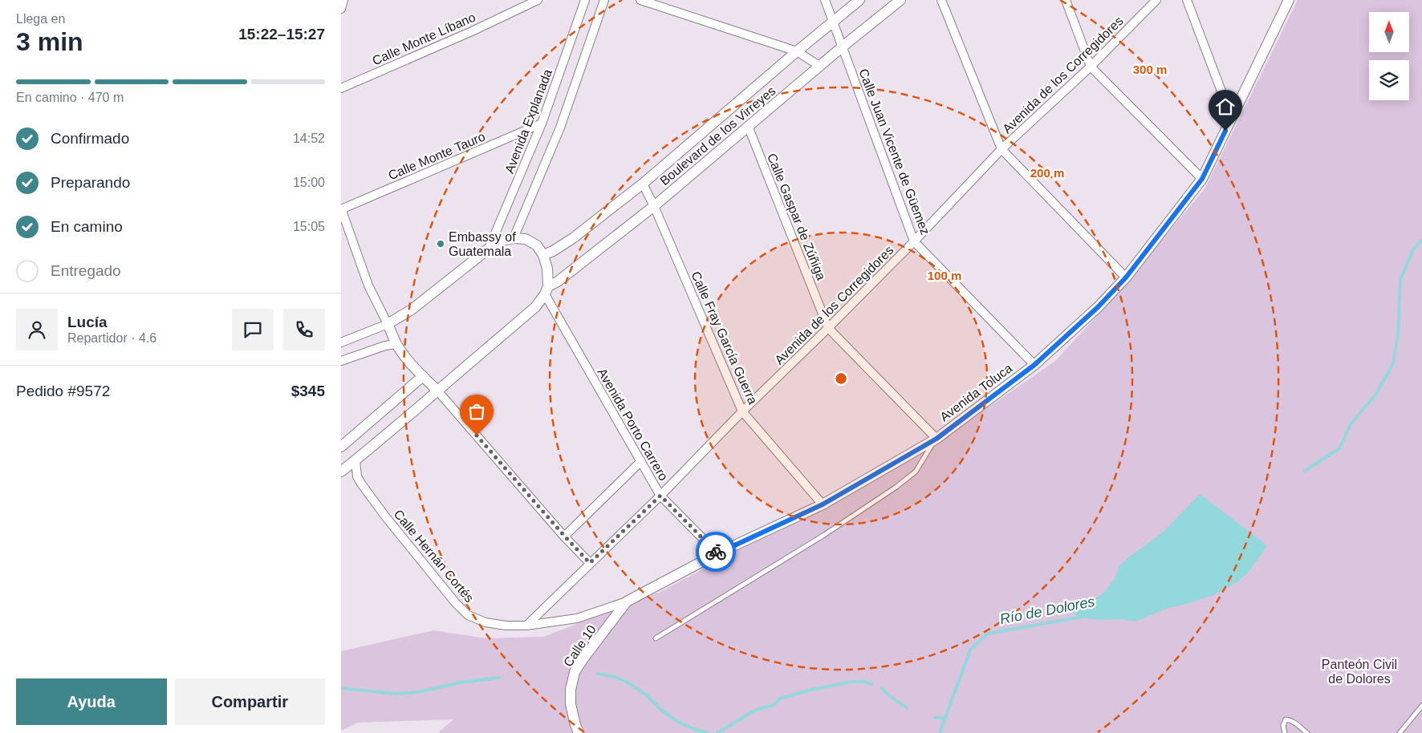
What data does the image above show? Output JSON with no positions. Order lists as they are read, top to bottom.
{
  "streets": {
    "street": [
      "Calle Monte Líbano",
      "Avenida de los Corregidores",
      "Avenida Explanada",
      "Boulevard de los Virreyes",
      "Calle Juan Vicente de Güemez",
      "Calle Monte Tauro",
      "Calle Gaspar de Zúñiga",
      "Calle Fray García Guerra",
      "Avenida Toluca",
      "Avenida Porto Carrero",
      "Calle Hernán Cortés",
      "Calle 10"
    ]
  },
  "crossings": [
    ["Avenida de los Corregidores", "Calle Juan Vicente de Güemez"],
    ["Avenida de los Corregidores", "Calle Gaspar de Zúñiga"],
    ["Avenida de los Corregidores", "Calle Fray García Guerra"],
    ["Avenida de los Corregidores", "Avenida Toluca"],
    ["Avenida de los Corregidores", "Avenida Porto Carrero"],
    ["Avenida de los Corregidores", "Calle Hernán Cortés"],
    ["Avenida Explanada", "Calle Monte Tauro"],
    ["Boulevard de los Virreyes", "Calle Juan Vicente de Güemez"],
    ["Boulevard de los Virreyes", "Calle Gaspar de Zúñiga"],
    ["Boulevard de los Virreyes", "Calle Fray García Guerra"],
    ["Boulevard de los Virreyes", "Avenida Porto Carrero"],
    ["Calle Juan Vicente de Güemez", "Avenida Toluca"],
    ["Calle Gaspar de Zúñiga", "Avenida Toluca"],
    ["Calle Fray García Guerra", "Avenida Toluca"],
    ["Avenida Toluca", "Avenida Porto Carrero"],
    ["Avenida Toluca", "Calle Hernán Cortés"],
    ["Avenida Toluca", "Calle 10"]
  ],
  "water": ["Río de Dolores"],
  "parks": ["Panteón Civil de Dolores"],
  "places": ["Embassy of Guatemala"],
  "north": "top",
  "page": {
    "heading": ["3 min", "Llega en", "15:22–15:27"],
    "panel": [
      "Lucía",
      "Repartidor · 4.6",
      "Pedido #9572",
      "$345"
    ],
    "bar": "En camino · 470 m",
    "list": [
      ["Confirmado", "14:52"],
      ["Preparando", "15:00"],
      ["En camino", "15:05"],
      "Entregado"
    ],
    "buttons": ["Ayuda", "Compartir"]
  },
  "rings": ["300 m", "200 m", "100 m"]
}
